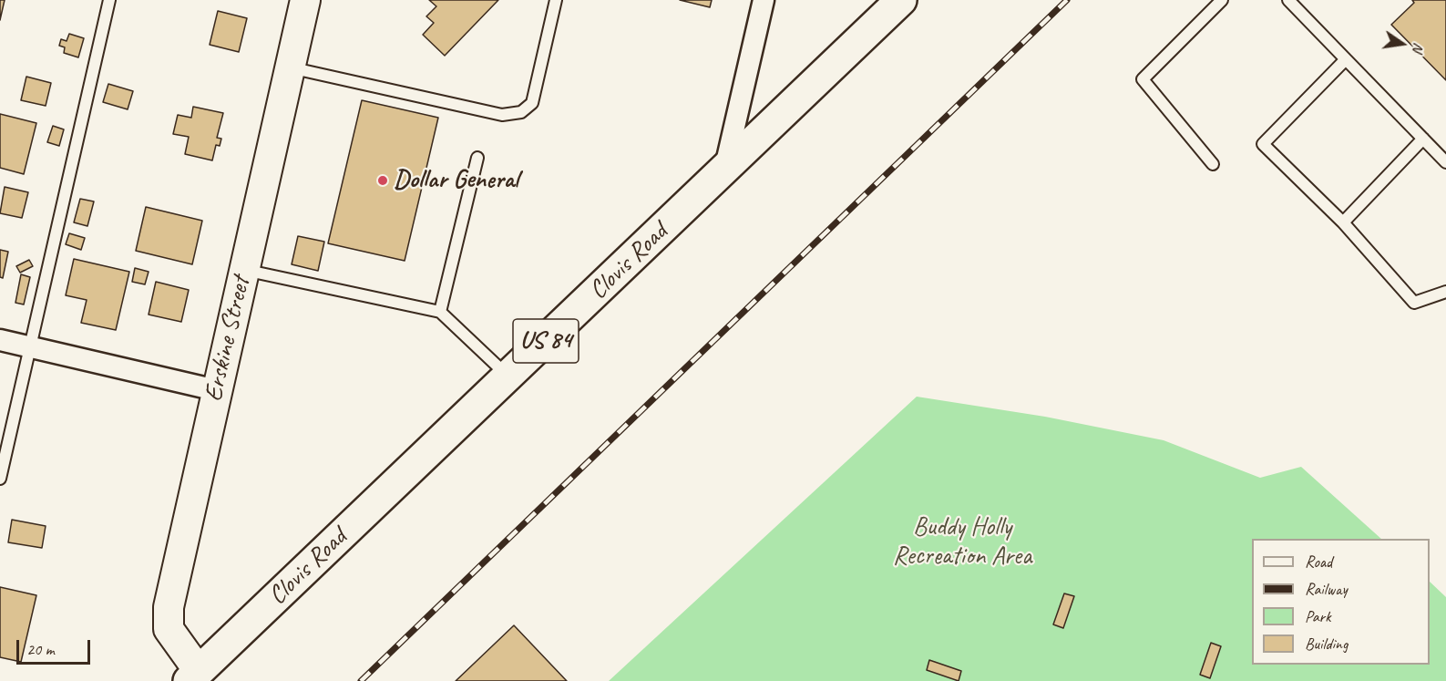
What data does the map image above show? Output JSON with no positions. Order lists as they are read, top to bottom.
{
  "streets": {
    "highway": ["Clovis Road", "US 84"],
    "street": ["Erskine Street"]
  },
  "crossings": [
    ["Clovis Road", "Erskine Street"]
  ],
  "parks": ["Buddy Holly Recreation Area"],
  "places": ["Dollar General"],
  "legend": [
    "Road",
    "Railway",
    "Park",
    "Building"
  ],
  "scale_bar": "20 m",
  "north": "right"
}
